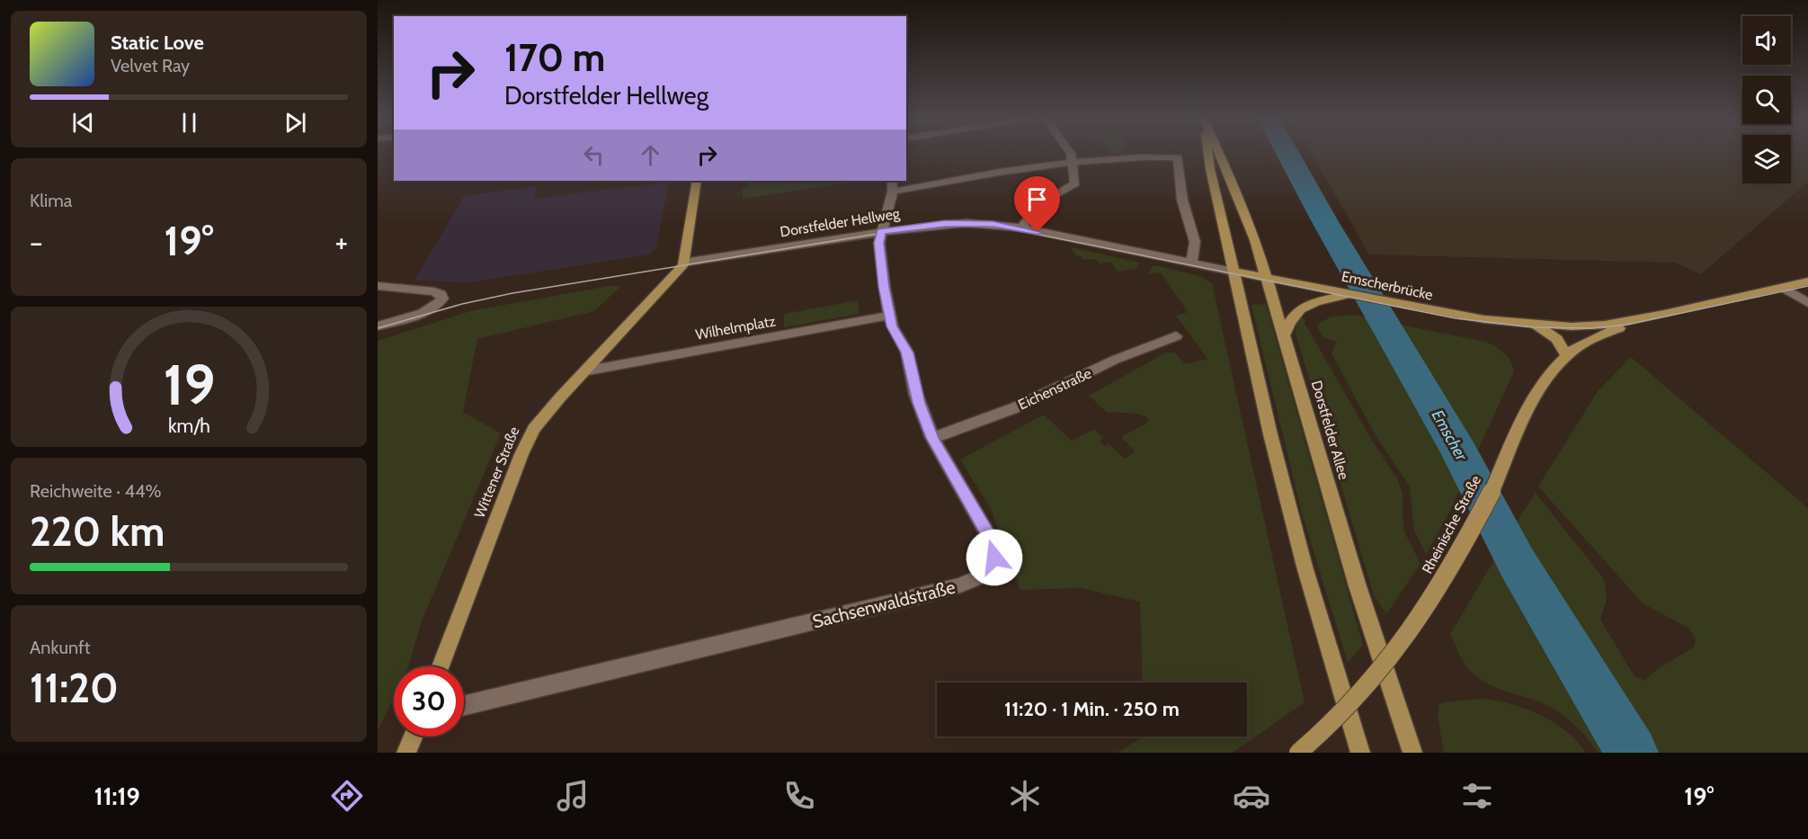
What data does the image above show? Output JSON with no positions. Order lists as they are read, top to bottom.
{
  "streets": {
    "main road": [
      "Emscherbrücke",
      "Dorstfelder Allee",
      "Wittener Straße",
      "Rheinische Straße"
    ],
    "street": [
      "Dorstfelder Hellweg",
      "Wilhelmplatz",
      "Eichenstraße",
      "Sachsenwaldstraße"
    ]
  },
  "crossings": [
    ["Dorstfelder Hellweg", "Emscherbrücke"],
    ["Dorstfelder Hellweg", "Dorstfelder Allee"],
    ["Dorstfelder Hellweg", "Wittener Straße"],
    ["Dorstfelder Hellweg", "Sachsenwaldstraße"],
    ["Emscherbrücke", "Dorstfelder Allee"],
    ["Emscherbrücke", "Rheinische Straße"],
    ["Wilhelmplatz", "Wittener Straße"],
    ["Wilhelmplatz", "Sachsenwaldstraße"],
    ["Eichenstraße", "Sachsenwaldstraße"]
  ],
  "water": ["Emscher"],
  "page": {
    "turn": ["170 m", "Dorstfelder Hellweg"],
    "song": ["Static Love", "Velvet Ray"],
    "tile": [
      "Klima",
      ["Reichweite · 44%", "220 km"],
      ["Ankunft", "11:20"]
    ],
    "heat": ["−", "19°", "+"],
    "limit": "30",
    "trip": "11:20 · 1 Min. · 250 m",
    "tabs": ["11:19", "19°"],
    "gauge": ["19", "km/h"]
  }
}
